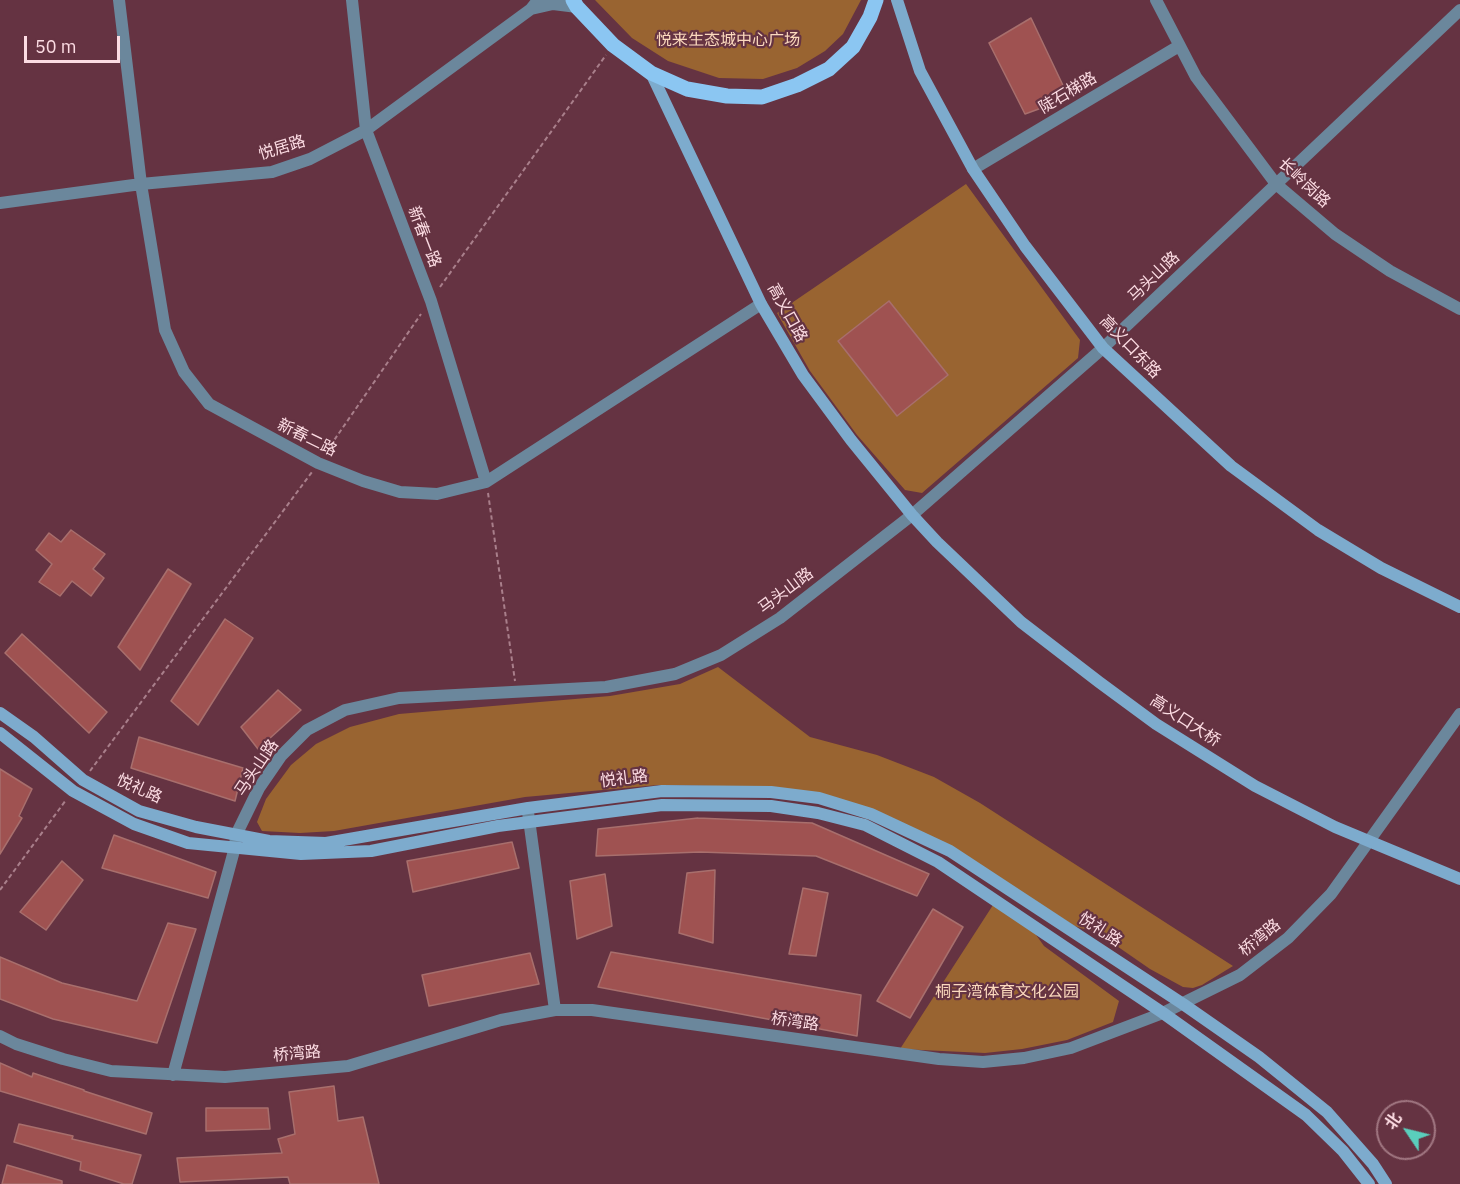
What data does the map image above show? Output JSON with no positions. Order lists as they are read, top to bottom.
{
  "streets": {
    "main road": [
      "高义口路",
      "高义口东路",
      "高义口大桥",
      "悦礼路"
    ],
    "street": [
      "陡石梯路",
      "悦居路",
      "长岭岗路",
      "新春一路",
      "马头山路",
      "新春二路",
      "桥湾路"
    ]
  },
  "crossings": [
    ["陡石梯路", "长岭岗路"],
    ["陡石梯路", "高义口东路"],
    ["悦居路", "新春一路"],
    ["悦居路", "新春二路"],
    ["长岭岗路", "马头山路"],
    ["新春一路", "新春二路"],
    ["马头山路", "高义口路"],
    ["马头山路", "高义口东路"],
    ["马头山路", "悦礼路"],
    ["马头山路", "桥湾路"],
    ["高义口路", "新春二路"],
    ["高义口路", "高义口大桥"],
    ["悦礼路", "桥湾路"]
  ],
  "parks": ["悦来生态城中心广场", "桐子湾体育文化公园"],
  "scale_bar": "50 m",
  "north": "top left"
}
